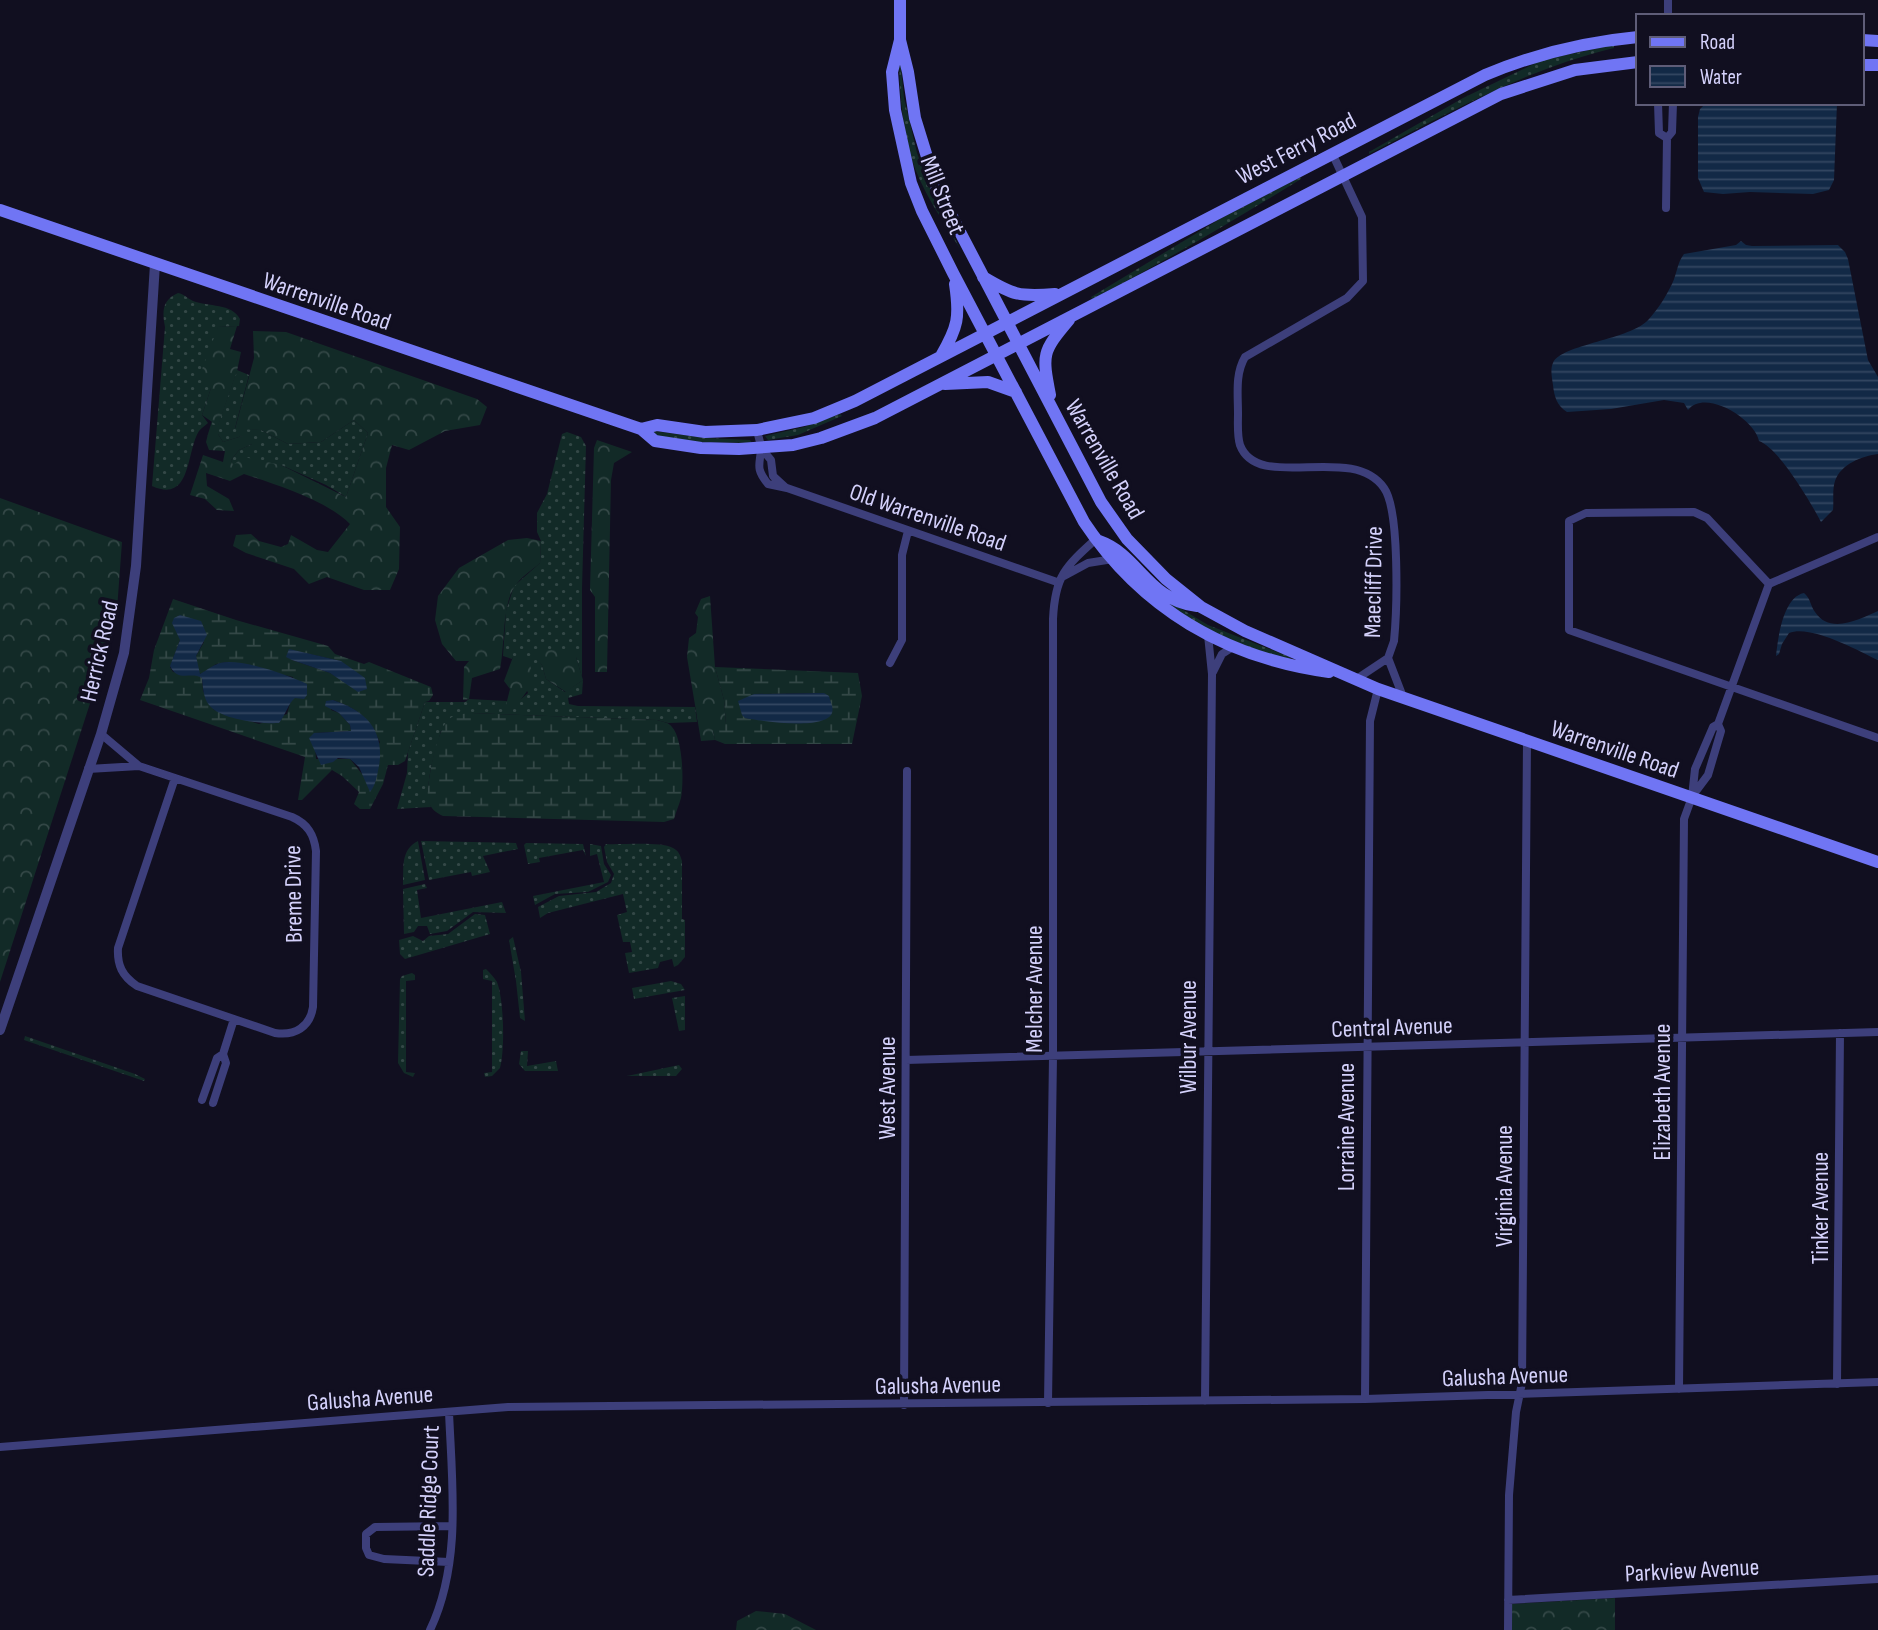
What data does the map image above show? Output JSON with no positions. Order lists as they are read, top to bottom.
{
  "streets": {
    "main road": ["West Ferry Road", "Mill Street", "Warrenville Road"],
    "street": [
      "Old Warrenville Road",
      "Maecliff Drive",
      "Herrick Road",
      "Breme Drive",
      "Melcher Avenue",
      "Central Avenue",
      "Wilbur Avenue",
      "West Avenue",
      "Elizabeth Avenue",
      "Lorraine Avenue",
      "Virginia Avenue",
      "Tinker Avenue",
      "Galusha Avenue",
      "Saddle Ridge Court",
      "Parkview Avenue"
    ]
  },
  "crossings": [
    ["West Ferry Road", "Mill Street"],
    ["West Ferry Road", "Warrenville Road"],
    ["West Ferry Road", "Maecliff Drive"],
    ["Mill Street", "Warrenville Road"],
    ["Warrenville Road", "Old Warrenville Road"],
    ["Warrenville Road", "Maecliff Drive"],
    ["Warrenville Road", "Herrick Road"],
    ["Warrenville Road", "Wilbur Avenue"],
    ["Warrenville Road", "Elizabeth Avenue"],
    ["Warrenville Road", "Lorraine Avenue"],
    ["Warrenville Road", "Virginia Avenue"],
    ["Old Warrenville Road", "Melcher Avenue"],
    ["Herrick Road", "Breme Drive"],
    ["Melcher Avenue", "Central Avenue"],
    ["Melcher Avenue", "Galusha Avenue"],
    ["Central Avenue", "Wilbur Avenue"],
    ["Central Avenue", "West Avenue"],
    ["Central Avenue", "Elizabeth Avenue"],
    ["Central Avenue", "Lorraine Avenue"],
    ["Central Avenue", "Virginia Avenue"],
    ["Central Avenue", "Tinker Avenue"],
    ["Wilbur Avenue", "Galusha Avenue"],
    ["West Avenue", "Galusha Avenue"],
    ["Elizabeth Avenue", "Galusha Avenue"],
    ["Lorraine Avenue", "Galusha Avenue"],
    ["Virginia Avenue", "Galusha Avenue"],
    ["Virginia Avenue", "Parkview Avenue"],
    ["Tinker Avenue", "Galusha Avenue"],
    ["Galusha Avenue", "Saddle Ridge Court"]
  ],
  "legend": ["Road", "Water"]
}
